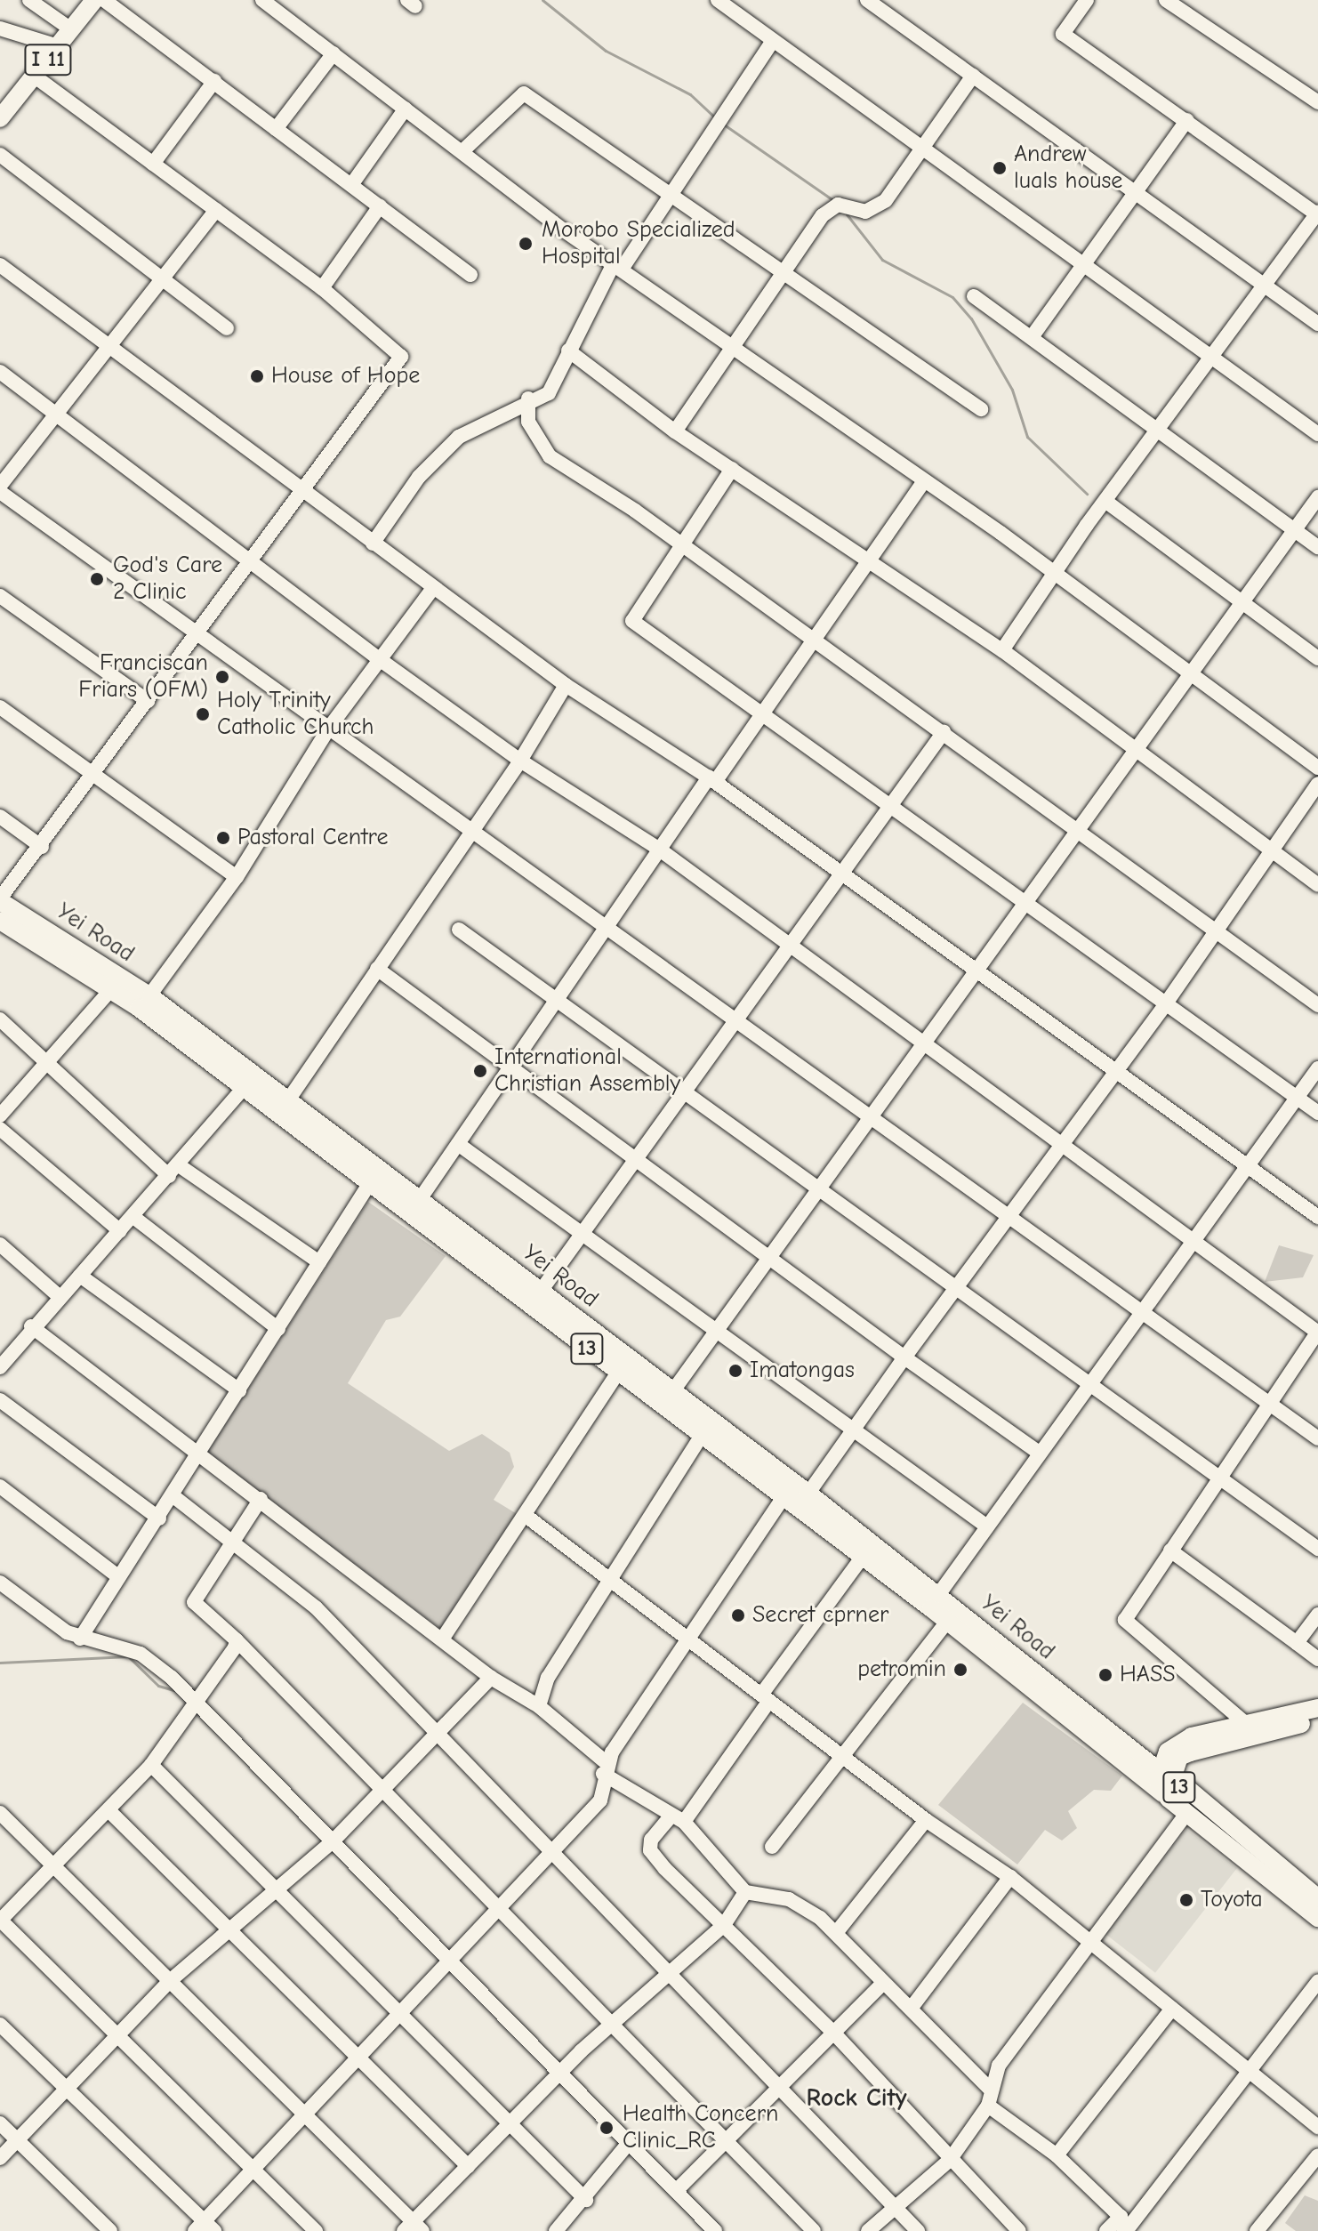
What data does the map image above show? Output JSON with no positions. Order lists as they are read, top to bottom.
{
  "streets": {
    "main road": ["I 11", "Yei Road", "13"]
  },
  "crossings": [
    ["Yei Road", "13"]
  ],
  "districts": ["Rock City"],
  "places": [
    "Andrew luals house",
    "Morobo Specialized Hospital",
    "House of Hope",
    "God's Care 2 Clinic",
    "Franciscan Friars (OFM)",
    "Holy Trinity Catholic Church",
    "Pastoral Centre",
    "International Christian Assembly",
    "Imatongas",
    "Secret cprner",
    "petromin",
    "HASS",
    "Toyota",
    "Health Concern Clinic_RC"
  ]
}
